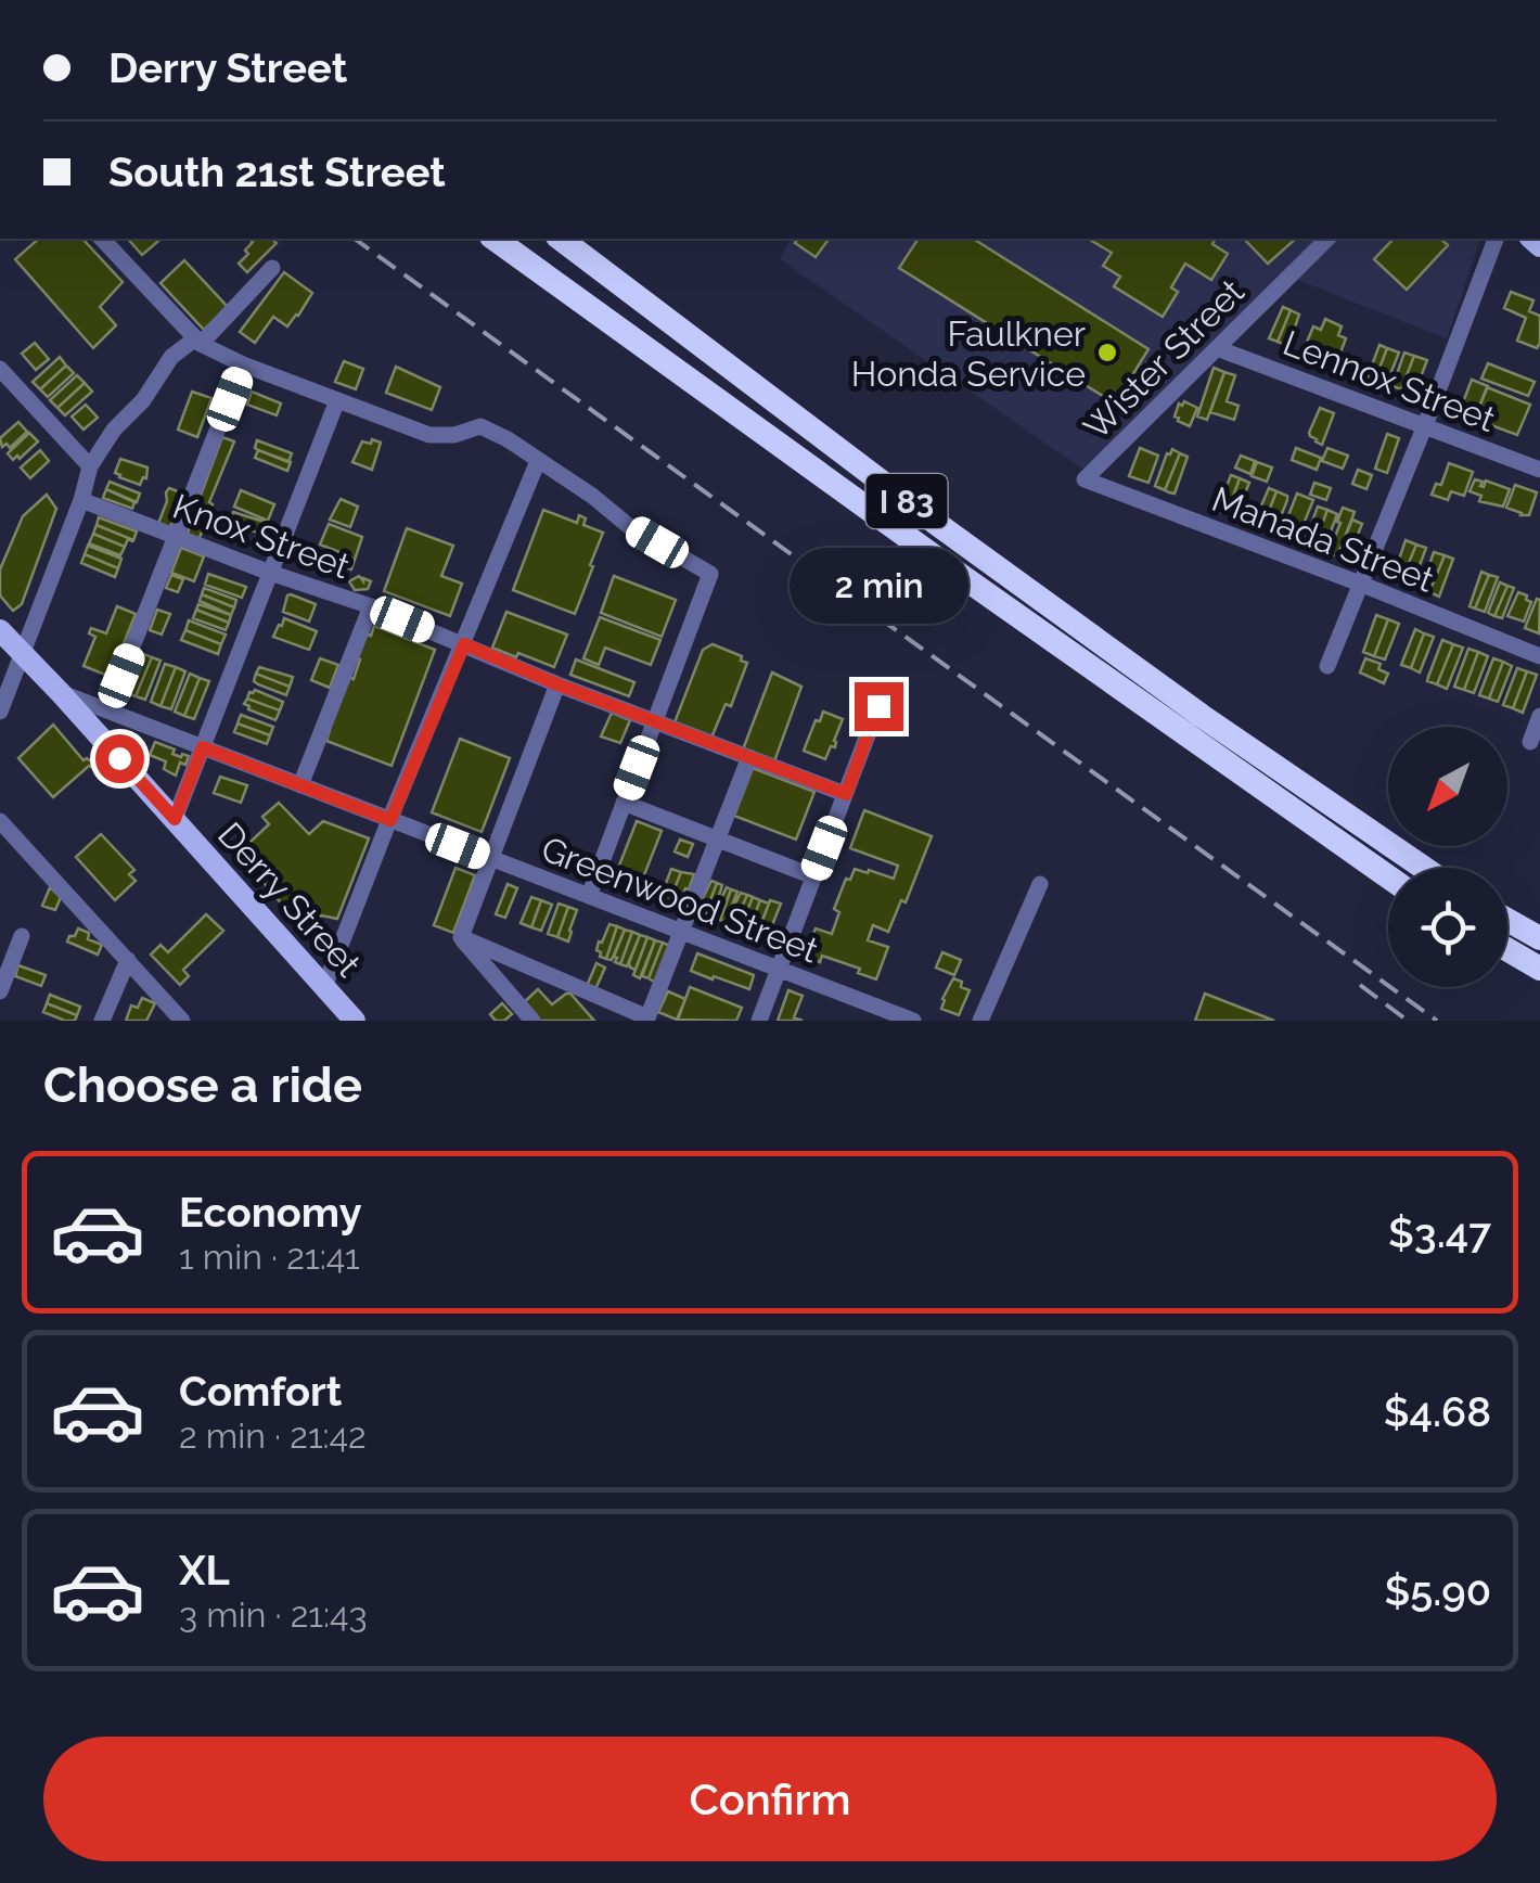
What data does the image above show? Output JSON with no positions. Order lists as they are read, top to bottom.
{
  "streets": {
    "highway": ["I 83"],
    "main road": ["Derry Street"],
    "street": [
      "Wister Street",
      "Lennox Street",
      "Knox Street",
      "Manada Street",
      "Greenwood Street"
    ]
  },
  "crossings": [
    ["Wister Street", "Lennox Street"],
    ["Wister Street", "Manada Street"],
    ["Derry Street", "Greenwood Street"]
  ],
  "places": ["Faulkner Honda Service"],
  "north": "bottom left",
  "page": {
    "banner": ["Derry Street", "South 21st Street"],
    "bubble": "2 min",
    "heading": "Choose a ride",
    "list": [
      {
        "name": "Economy",
        "note": "1 min · 21:41",
        "value": "$3.47"
      },
      {
        "name": "Comfort",
        "note": "2 min · 21:42",
        "value": "$4.68"
      },
      {
        "name": "XL",
        "note": "3 min · 21:43",
        "value": "$5.90"
      }
    ],
    "buttons": "Confirm"
  }
}
